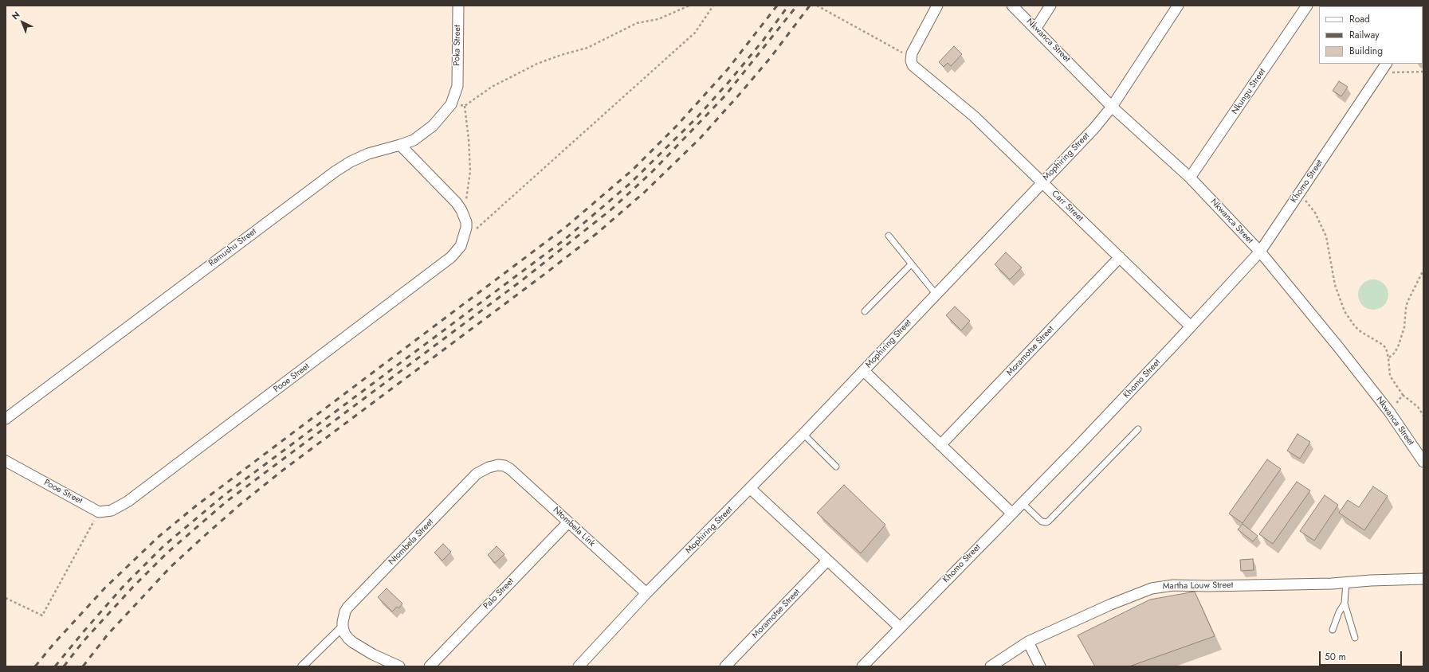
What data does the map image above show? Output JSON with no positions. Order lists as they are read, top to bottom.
{
  "streets": {
    "street": [
      "Nkwanca Street",
      "Poka Street",
      "Nkungu Street",
      "Mophiring Street",
      "Khomo Street",
      "Carr Street",
      "Ramushu Street",
      "Moramotse Street",
      "Pooe Street",
      "Ntombela Link",
      "Ntombela Street",
      "Martha Louw Street",
      "Palo Street"
    ]
  },
  "crossings": [
    ["Nkwanca Street", "Nkungu Street"],
    ["Nkwanca Street", "Mophiring Street"],
    ["Nkwanca Street", "Khomo Street"],
    ["Poka Street", "Ramushu Street"],
    ["Mophiring Street", "Carr Street"],
    ["Mophiring Street", "Ntombela Link"],
    ["Khomo Street", "Carr Street"],
    ["Carr Street", "Moramotse Street"],
    ["Ramushu Street", "Pooe Street"],
    ["Ntombela Link", "Ntombela Street"],
    ["Ntombela Link", "Palo Street"]
  ],
  "legend": ["Road", "Railway", "Building"],
  "scale_bar": "50 m",
  "north": "top left"
}
